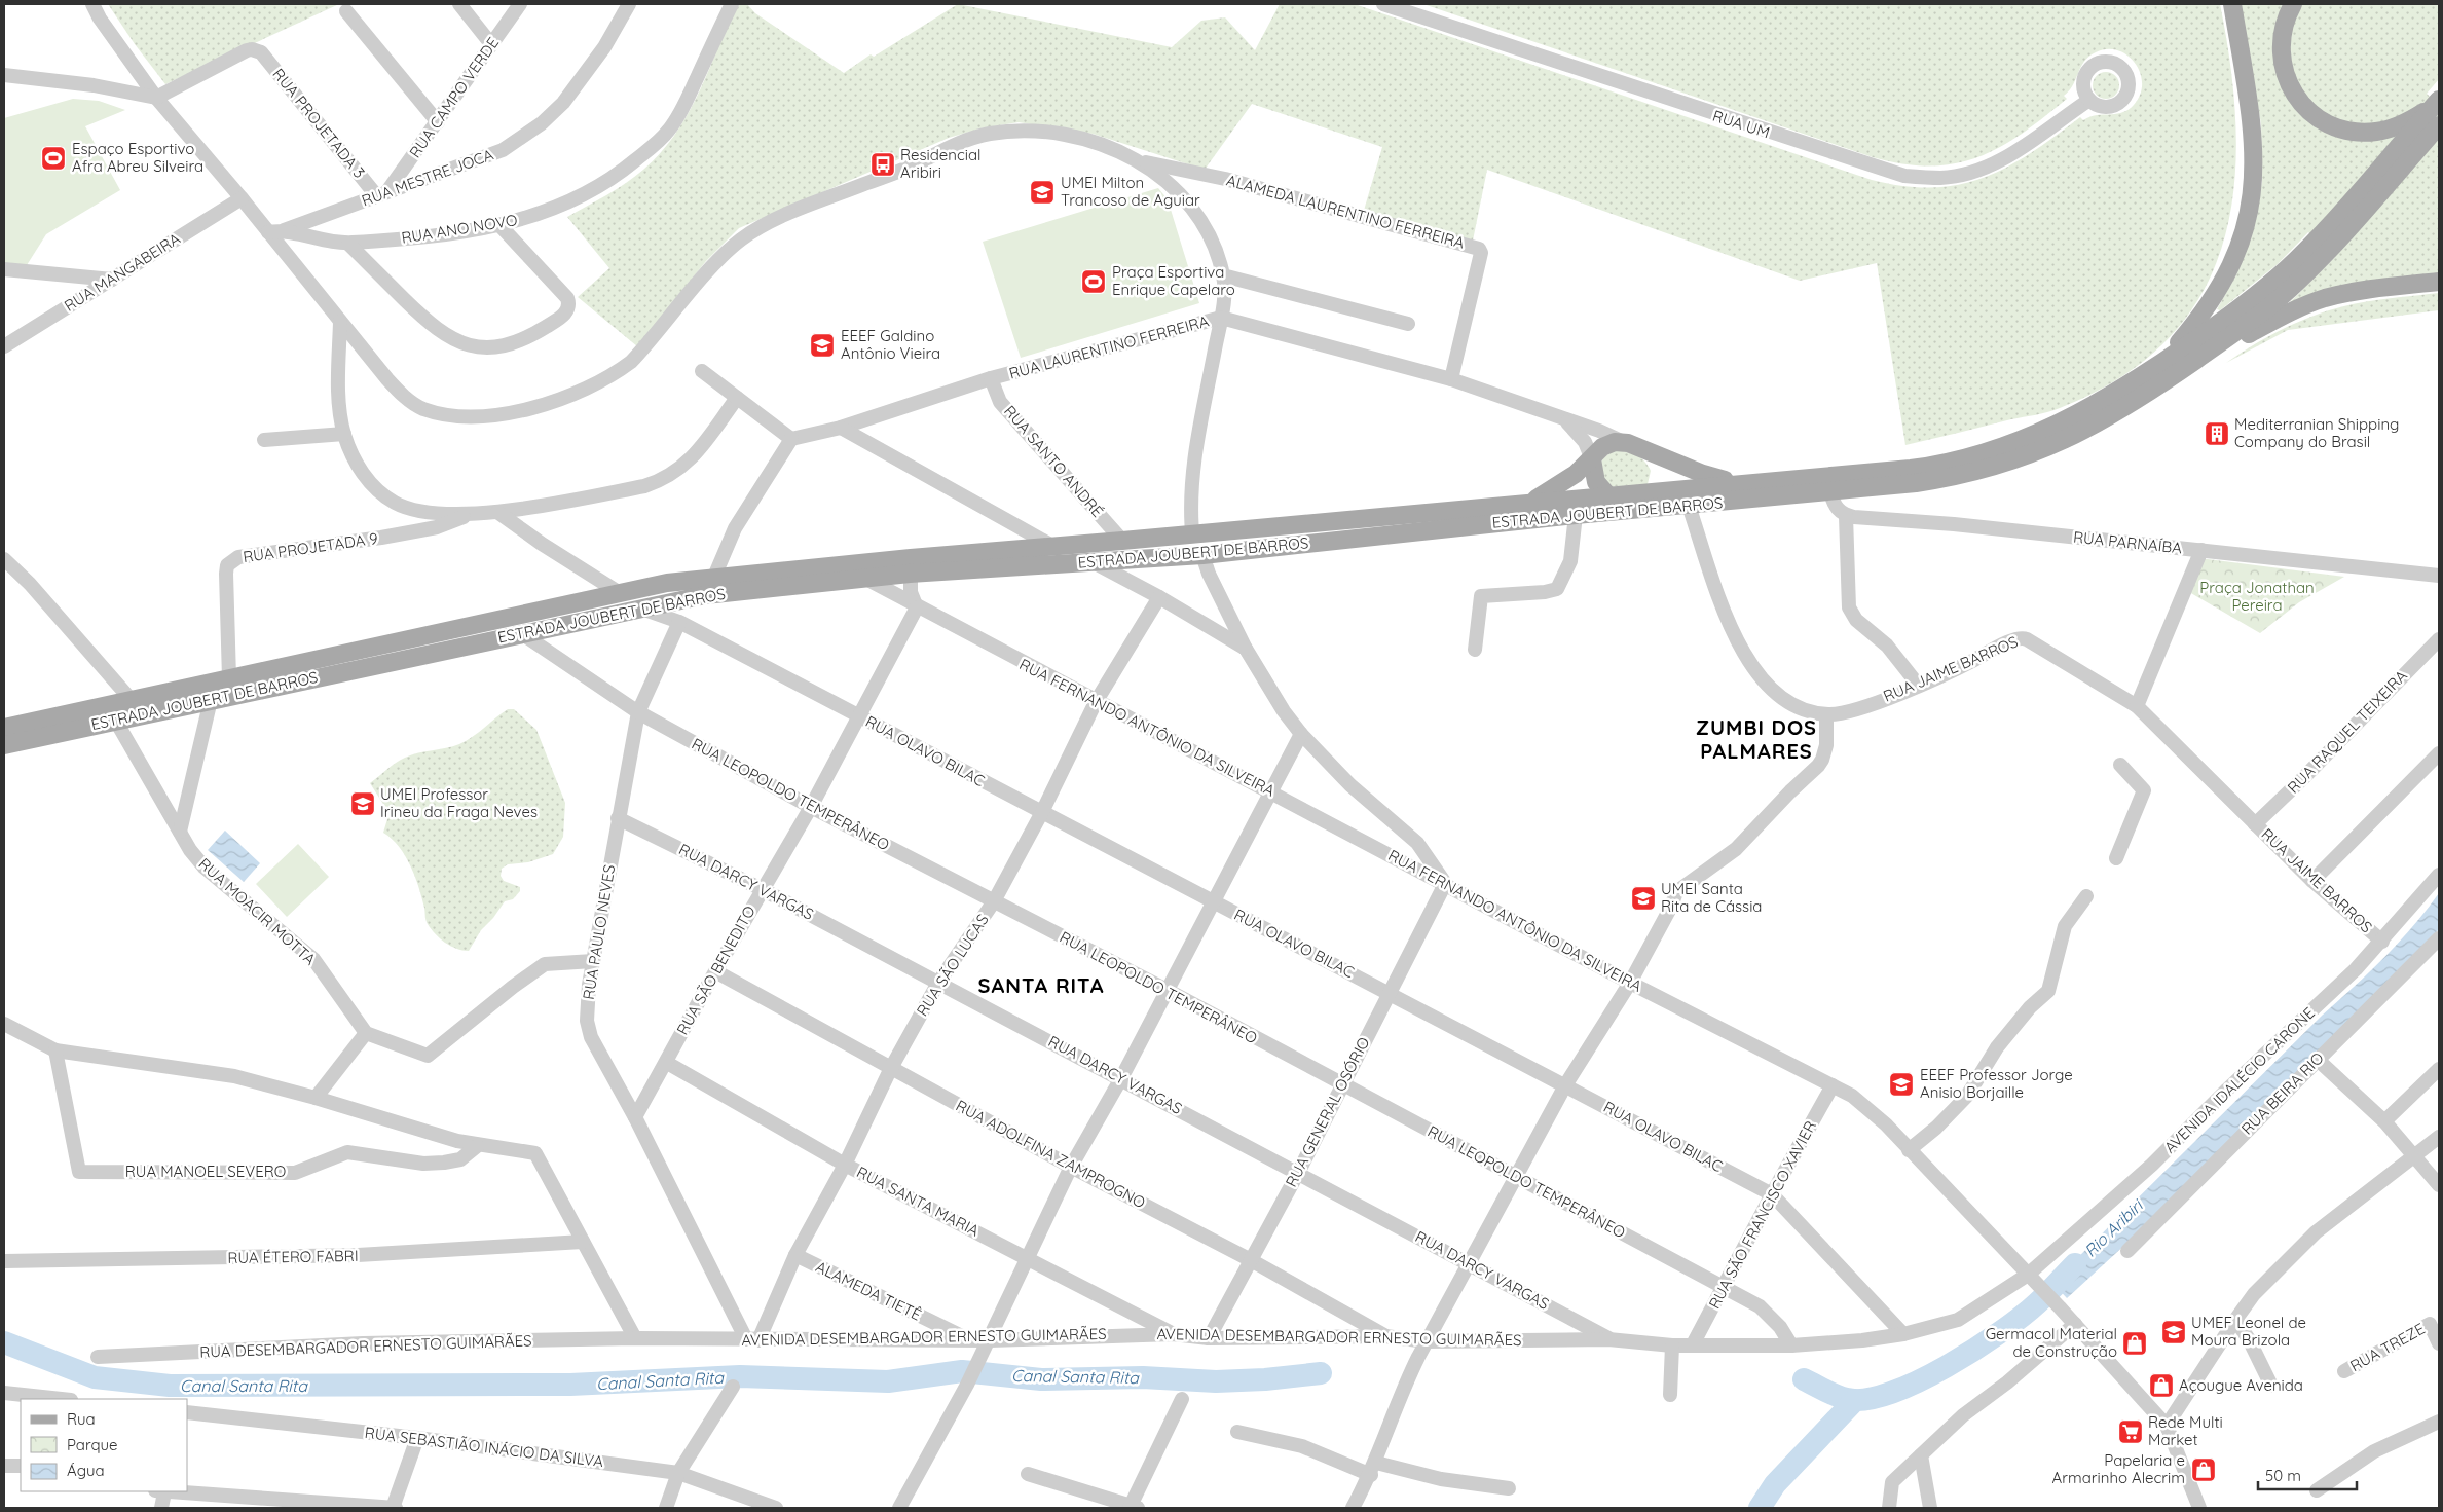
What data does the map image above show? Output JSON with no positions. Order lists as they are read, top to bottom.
{
  "streets": {
    "main road": ["ESTRADA JOUBERT DE BARROS"],
    "street": [
      "RUA CAMPO VERDE",
      "RUA PROJETADA 3",
      "RUA UM",
      "RUA MESTRE JOCA",
      "ALAMEDA LAURENTINO FERREIRA",
      "RUA ANO NOVO",
      "RUA MANGABEIRA",
      "RUA LAURENTINO FERREIRA",
      "RUA SANTO ANDRÉ",
      "RUA PARNAÍBA",
      "RUA PROJETADA 9",
      "RUA JAIME BARROS",
      "RUA FERNANDO ANTÔNIO DA SILVEIRA",
      "RUA RAQUEL TEIXEIRA",
      "RUA OLAVO BILAC",
      "RUA LEOPOLDO TEMPERÂNEO",
      "RUA DARCY VARGAS",
      "RUA MOACIR MOTTA",
      "RUA PAULO NEVES",
      "RUA SÃO LUCAS",
      "RUA SÃO BENEDITO",
      "AVENIDA IDALÉCIO CARONE",
      "RUA BEIRA RIO",
      "RUA GENERAL OSÓRIO",
      "RUA ADOLFINA ZAMPROGNO",
      "RUA MANOEL SEVERO",
      "RUA SANTA MARIA",
      "RUA SÃO FRANCISCO XAVIER",
      "RUA ÉTERO FABRI",
      "ALAMEDA TIETÊ",
      "AVENIDA DESEMBARGADOR ERNESTO GUIMARÃES",
      "RUA DESEMBARGADOR ERNESTO GUIMARÃES",
      "RUA TREZE",
      "RUA SEBASTIÃO INÁCIO DA SILVA"
    ]
  },
  "crossings": [
    ["RUA CAMPO VERDE", "RUA PROJETADA 3"],
    ["RUA CAMPO VERDE", "RUA MESTRE JOCA"],
    ["RUA PROJETADA 3", "RUA MESTRE JOCA"],
    ["RUA MESTRE JOCA", "RUA ANO NOVO"],
    ["ALAMEDA LAURENTINO FERREIRA", "RUA LAURENTINO FERREIRA"],
    ["RUA LAURENTINO FERREIRA", "RUA SANTO ANDRÉ"],
    ["RUA SANTO ANDRÉ", "ESTRADA JOUBERT DE BARROS"],
    ["ESTRADA JOUBERT DE BARROS", "RUA PROJETADA 9"],
    ["ESTRADA JOUBERT DE BARROS", "RUA JAIME BARROS"],
    ["ESTRADA JOUBERT DE BARROS", "RUA FERNANDO ANTÔNIO DA SILVEIRA"],
    ["ESTRADA JOUBERT DE BARROS", "RUA OLAVO BILAC"],
    ["ESTRADA JOUBERT DE BARROS", "RUA LEOPOLDO TEMPERÂNEO"],
    ["ESTRADA JOUBERT DE BARROS", "RUA MOACIR MOTTA"],
    ["RUA JAIME BARROS", "RUA RAQUEL TEIXEIRA"],
    ["RUA JAIME BARROS", "AVENIDA IDALÉCIO CARONE"],
    ["RUA FERNANDO ANTÔNIO DA SILVEIRA", "RUA SÃO LUCAS"],
    ["RUA FERNANDO ANTÔNIO DA SILVEIRA", "RUA SÃO BENEDITO"],
    ["RUA FERNANDO ANTÔNIO DA SILVEIRA", "AVENIDA IDALÉCIO CARONE"],
    ["RUA FERNANDO ANTÔNIO DA SILVEIRA", "RUA GENERAL OSÓRIO"],
    ["RUA FERNANDO ANTÔNIO DA SILVEIRA", "RUA SÃO FRANCISCO XAVIER"],
    ["RUA FERNANDO ANTÔNIO DA SILVEIRA", "AVENIDA DESEMBARGADOR ERNESTO GUIMARÃES"],
    ["RUA OLAVO BILAC", "RUA PAULO NEVES"],
    ["RUA OLAVO BILAC", "RUA SÃO LUCAS"],
    ["RUA OLAVO BILAC", "RUA SÃO BENEDITO"],
    ["RUA OLAVO BILAC", "RUA GENERAL OSÓRIO"],
    ["RUA OLAVO BILAC", "RUA SÃO FRANCISCO XAVIER"],
    ["RUA OLAVO BILAC", "AVENIDA DESEMBARGADOR ERNESTO GUIMARÃES"],
    ["RUA LEOPOLDO TEMPERÂNEO", "RUA PAULO NEVES"],
    ["RUA LEOPOLDO TEMPERÂNEO", "RUA SÃO LUCAS"],
    ["RUA LEOPOLDO TEMPERÂNEO", "RUA SÃO BENEDITO"],
    ["RUA LEOPOLDO TEMPERÂNEO", "RUA GENERAL OSÓRIO"],
    ["RUA LEOPOLDO TEMPERÂNEO", "RUA SÃO FRANCISCO XAVIER"],
    ["RUA LEOPOLDO TEMPERÂNEO", "AVENIDA DESEMBARGADOR ERNESTO GUIMARÃES"],
    ["RUA DARCY VARGAS", "RUA PAULO NEVES"],
    ["RUA DARCY VARGAS", "RUA SÃO LUCAS"],
    ["RUA DARCY VARGAS", "RUA SÃO BENEDITO"],
    ["RUA DARCY VARGAS", "RUA GENERAL OSÓRIO"],
    ["RUA DARCY VARGAS", "AVENIDA DESEMBARGADOR ERNESTO GUIMARÃES"],
    ["RUA PAULO NEVES", "RUA SÃO LUCAS"],
    ["RUA PAULO NEVES", "RUA SÃO BENEDITO"],
    ["RUA PAULO NEVES", "AVENIDA DESEMBARGADOR ERNESTO GUIMARÃES"],
    ["RUA SÃO LUCAS", "RUA ADOLFINA ZAMPROGNO"],
    ["RUA SÃO LUCAS", "RUA SANTA MARIA"],
    ["RUA SÃO LUCAS", "ALAMEDA TIETÊ"],
    ["RUA SÃO LUCAS", "AVENIDA DESEMBARGADOR ERNESTO GUIMARÃES"],
    ["RUA SÃO BENEDITO", "RUA ADOLFINA ZAMPROGNO"],
    ["RUA SÃO BENEDITO", "RUA SANTA MARIA"],
    ["AVENIDA IDALÉCIO CARONE", "AVENIDA DESEMBARGADOR ERNESTO GUIMARÃES"],
    ["RUA GENERAL OSÓRIO", "RUA ADOLFINA ZAMPROGNO"],
    ["RUA GENERAL OSÓRIO", "AVENIDA DESEMBARGADOR ERNESTO GUIMARÃES"],
    ["RUA ADOLFINA ZAMPROGNO", "AVENIDA DESEMBARGADOR ERNESTO GUIMARÃES"],
    ["RUA SANTA MARIA", "AVENIDA DESEMBARGADOR ERNESTO GUIMARÃES"],
    ["RUA SÃO FRANCISCO XAVIER", "AVENIDA DESEMBARGADOR ERNESTO GUIMARÃES"],
    ["ALAMEDA TIETÊ", "AVENIDA DESEMBARGADOR ERNESTO GUIMARÃES"],
    ["AVENIDA DESEMBARGADOR ERNESTO GUIMARÃES", "RUA DESEMBARGADOR ERNESTO GUIMARÃES"]
  ],
  "districts": ["ZUMBI DOS PALMARES", "SANTA RITA"],
  "water": ["Rio Aribiri", "Canal Santa Rita"],
  "parks": ["Praça Jonathan Pereira"],
  "places": {
    "sports": ["Espaço Esportivo Afra Abreu Silveira", "Praça Esportiva Enrique Capelaro"],
    "bus stop": ["Residencial Aribiri"],
    "school or university": [
      "UMEI Milton Trancoso de Aguiar",
      "EEEF Galdino Antônio Vieira",
      "UMEI Professor Irineu da Fraga Neves",
      "UMEI Santa Rita de Cássia",
      "EEEF Professor Jorge Anisio Borjaille",
      "UMEF Leonel de Moura Brizola"
    ],
    "building": ["Mediterranian Shipping Company do Brasil"],
    "shop": ["Germacol Material de Construção", "Açougue Avenida", "Papelaria e Armarinho Alecrim"],
    "supermarket": ["Rede Multi Market"]
  },
  "legend": ["Rua", "Parque", "Água"],
  "scale_bar": "50 m"
}
